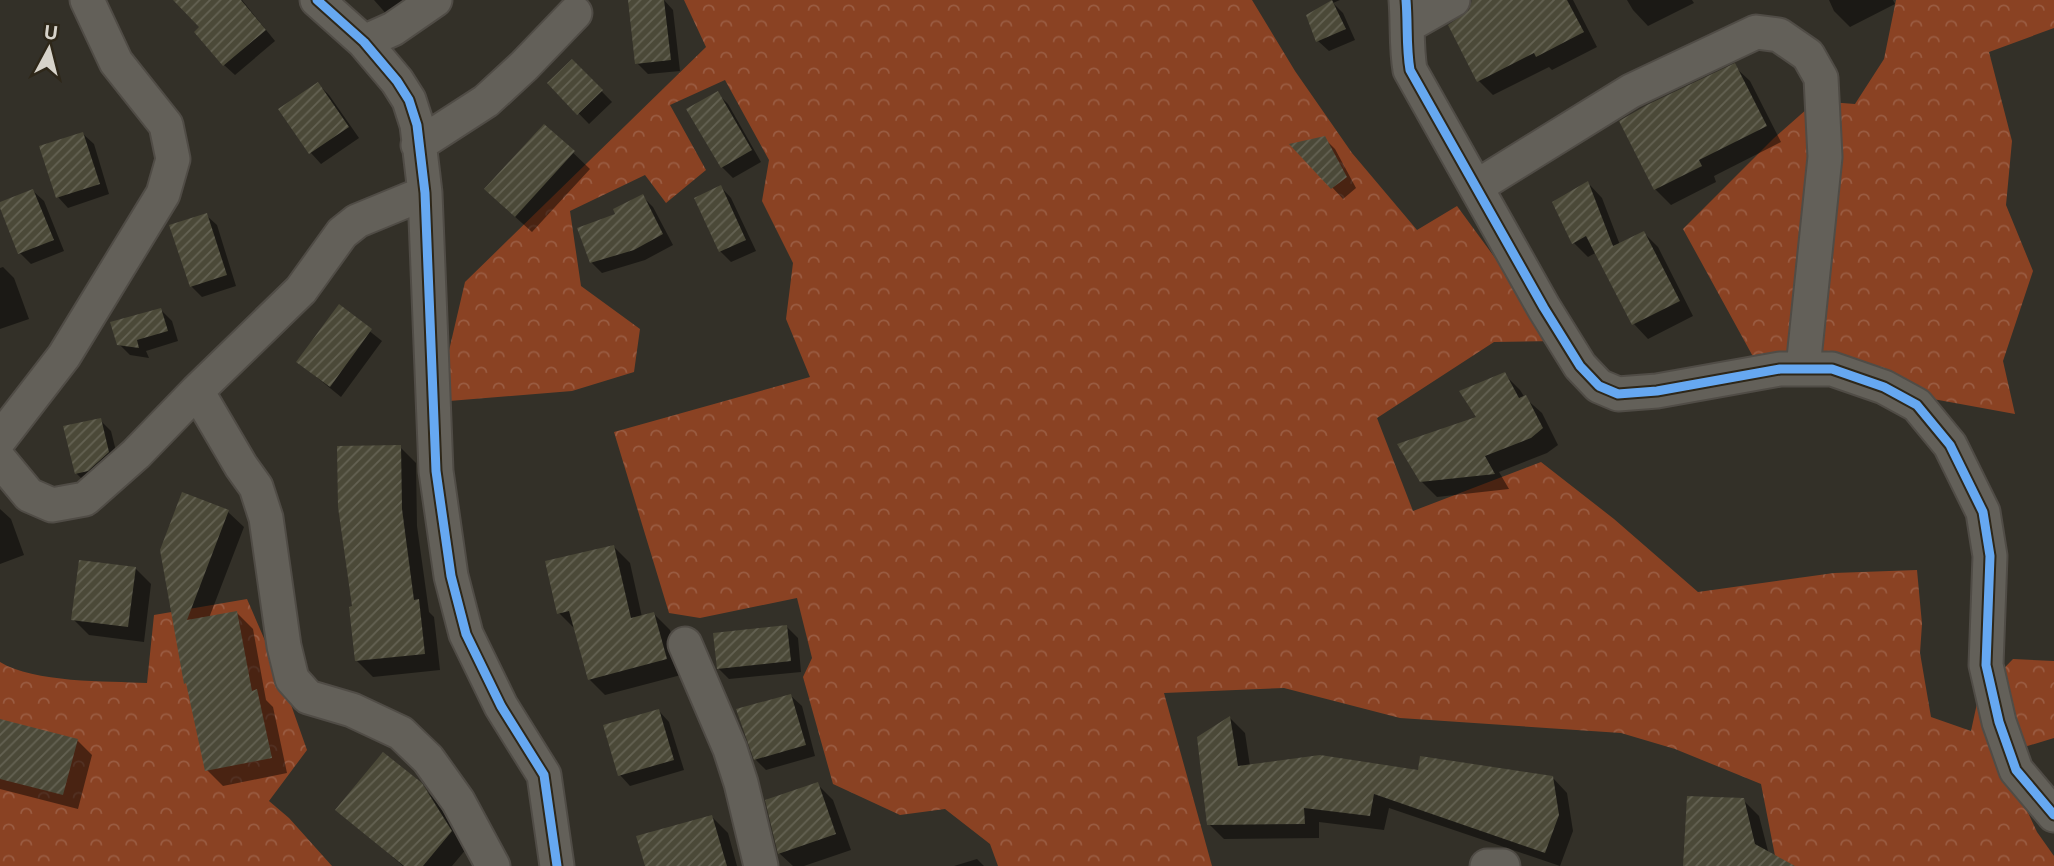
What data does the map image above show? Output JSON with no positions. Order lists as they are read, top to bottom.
{
  "north": "top"
}
